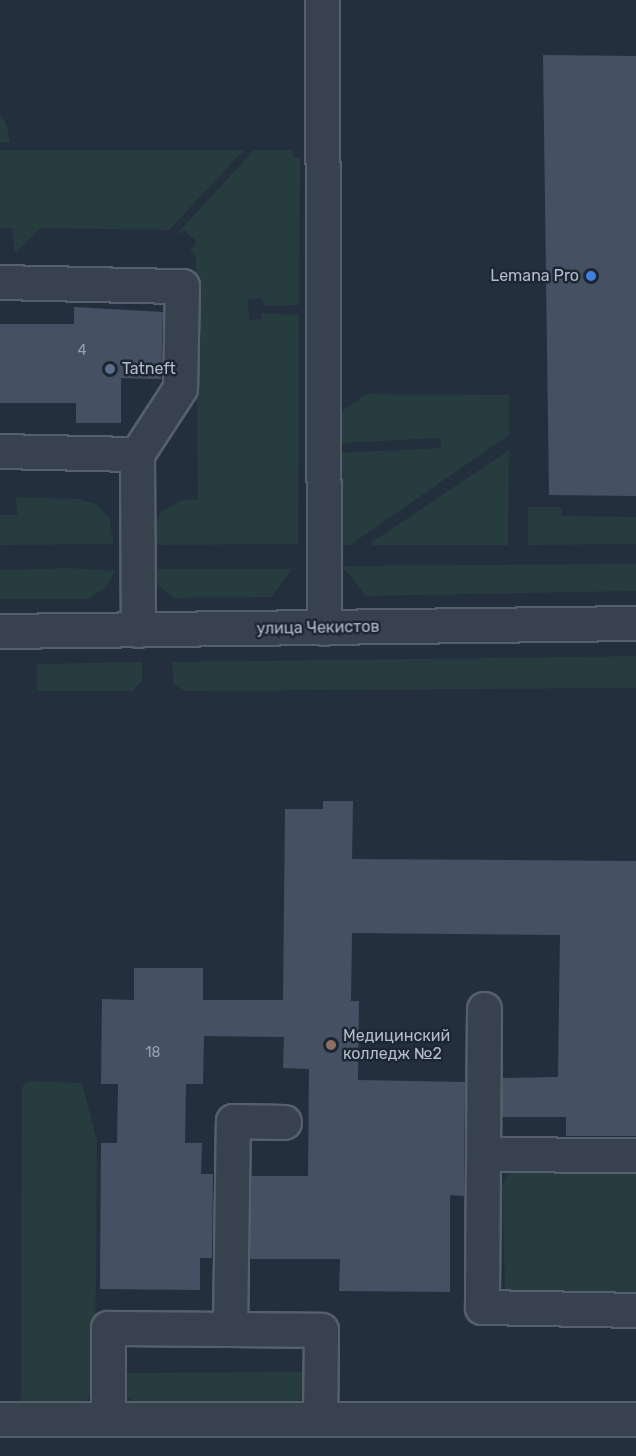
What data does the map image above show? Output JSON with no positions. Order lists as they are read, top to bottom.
{
  "streets": {
    "street": ["улица Чекистов"]
  },
  "places": ["Lemana Pro", "Tatneft", "Медицинский колледж №2"],
  "house_numbers": ["4", "18"]
}
